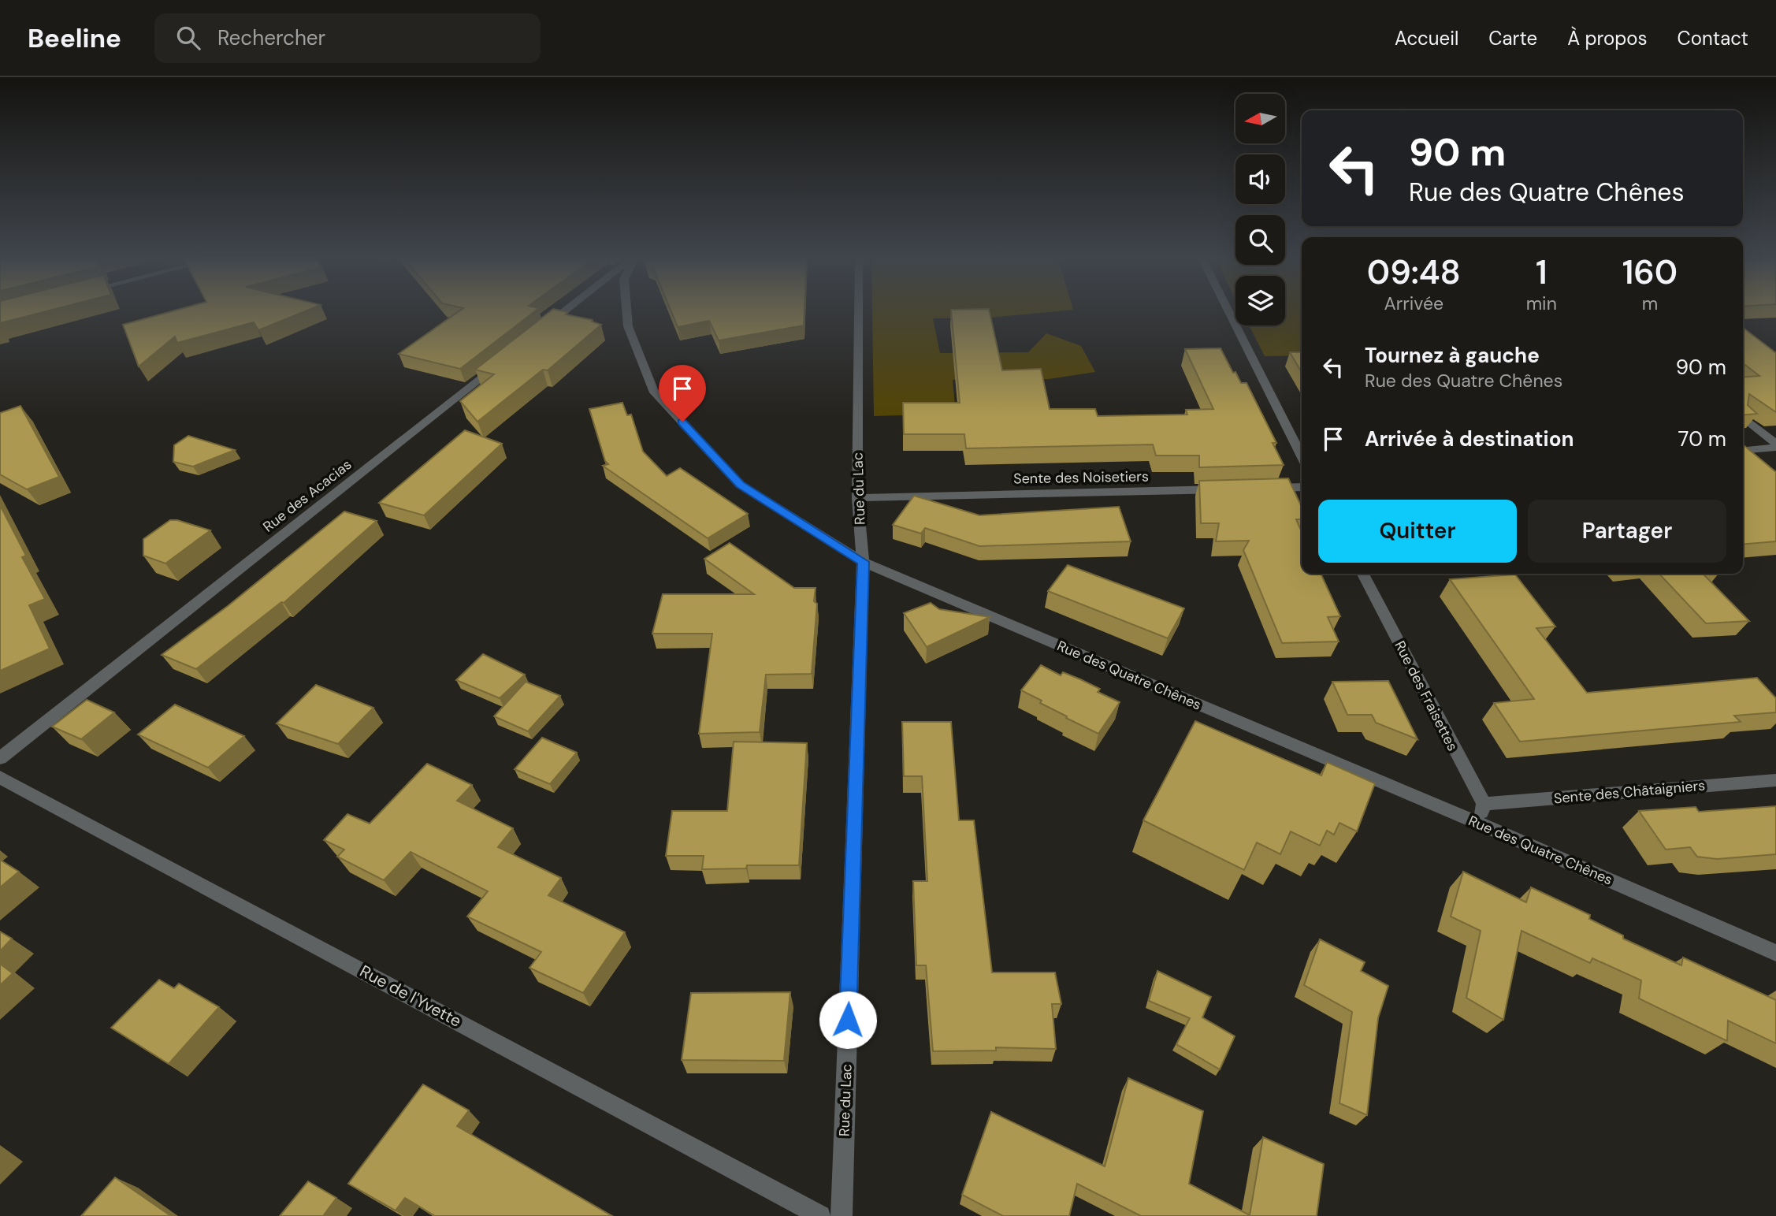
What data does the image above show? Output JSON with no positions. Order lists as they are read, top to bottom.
{
  "streets": {
    "street": [
      "Sente des Noisetiers",
      "Rue du Lac",
      "Rue des Acacias",
      "Rue des Quatre Chênes",
      "Rue des Fraisettes",
      "Sente des Châtaigniers",
      "Rue de l'Yvette"
    ]
  },
  "crossings": [
    ["Sente des Noisetiers", "Rue du Lac"],
    ["Rue du Lac", "Rue des Quatre Chênes"],
    ["Rue des Fraisettes", "Sente des Châtaigniers"]
  ],
  "north": "left",
  "page": {
    "header": "Beeline",
    "search": "Rechercher",
    "nav": [
      "Accueil",
      "Carte",
      "À propos",
      "Contact"
    ],
    "turn": ["90 m", "Rue des Quatre Chênes"],
    "eta": [
      "09:48",
      "Arrivée",
      "1",
      "min",
      "160",
      "m"
    ],
    "list": [
      {
        "name": "Tournez à gauche",
        "note": "Rue des Quatre Chênes",
        "value": "90 m"
      },
      {
        "name": "Arrivée à destination",
        "value": "70 m"
      }
    ],
    "buttons": ["Quitter", "Partager"]
  }
}
